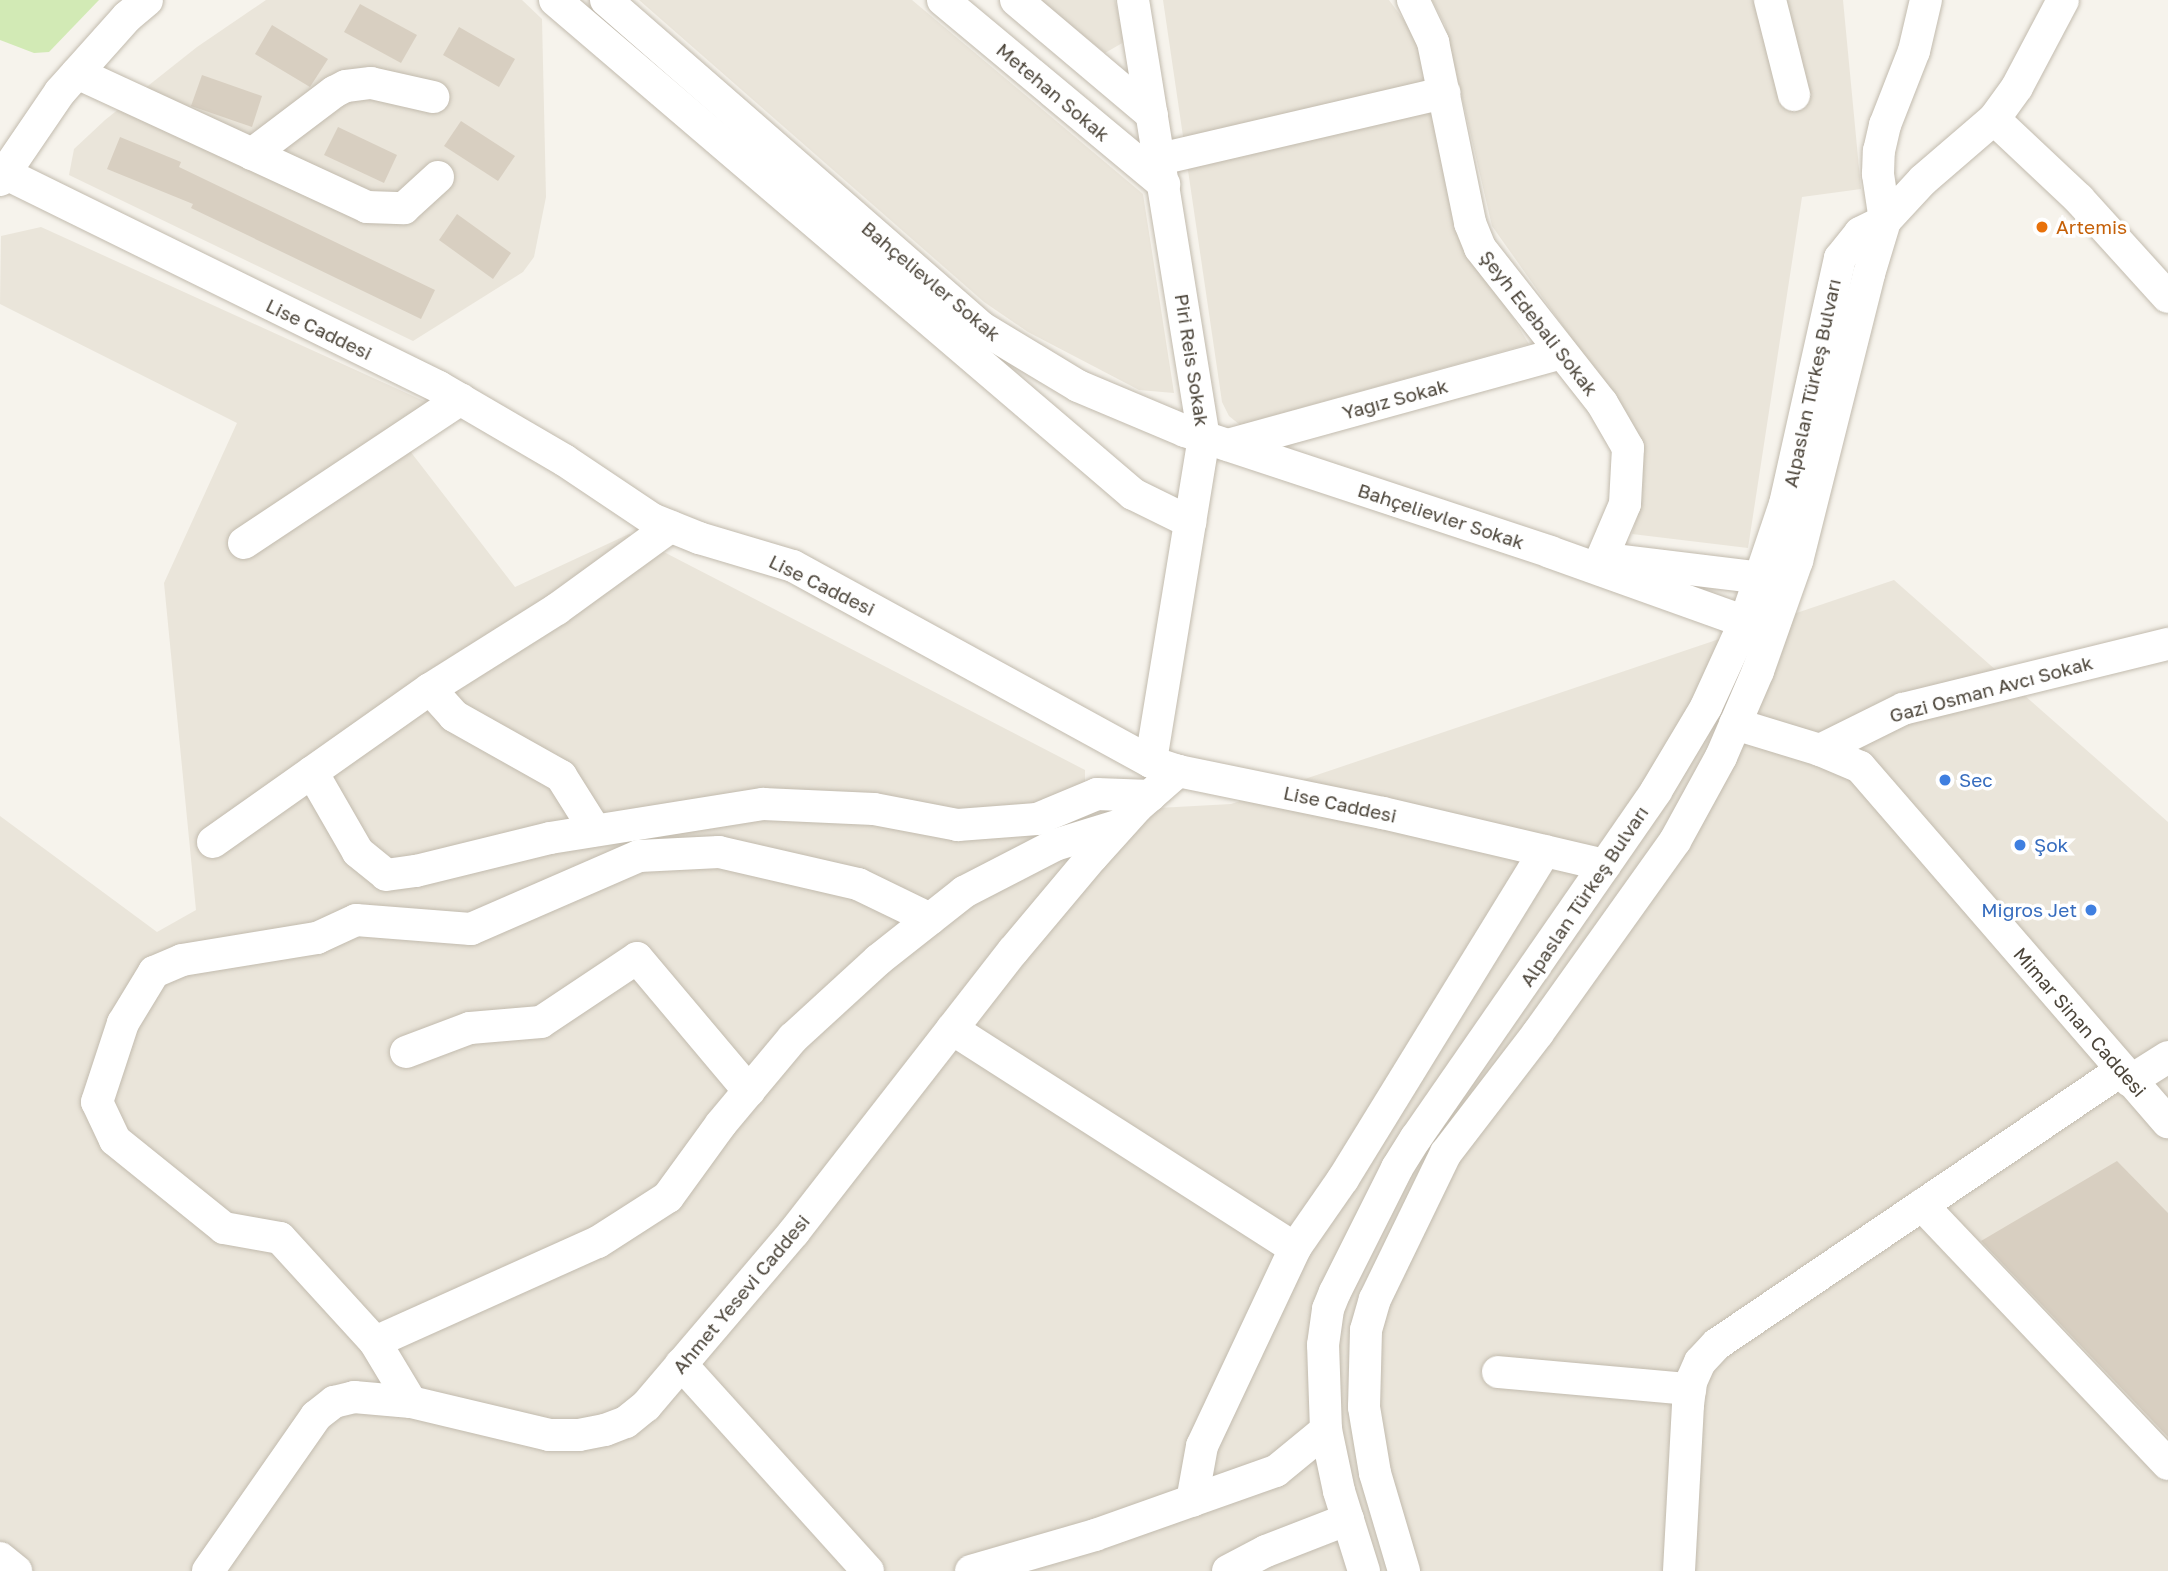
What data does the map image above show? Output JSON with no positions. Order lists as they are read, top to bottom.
{
  "streets": {
    "street": [
      "Metehan Sokak",
      "Bahçelievler Sokak",
      "Şeyh Edebali Sokak",
      "Lise Caddesi",
      "Piri Reis Sokak",
      "Alpaslan Türkeş Bulvarı",
      "Yağız Sokak",
      "Gazi Osman Avcı Sokak",
      "Mimar Sinan Caddesi",
      "Ahmet Yesevi Caddesi"
    ]
  },
  "crossings": [
    ["Metehan Sokak", "Piri Reis Sokak"],
    ["Bahçelievler Sokak", "Piri Reis Sokak"],
    ["Bahçelievler Sokak", "Yağız Sokak"],
    ["Şeyh Edebali Sokak", "Yağız Sokak"],
    ["Lise Caddesi", "Piri Reis Sokak"],
    ["Lise Caddesi", "Alpaslan Türkeş Bulvarı"],
    ["Lise Caddesi", "Ahmet Yesevi Caddesi"],
    ["Piri Reis Sokak", "Yağız Sokak"],
    ["Piri Reis Sokak", "Ahmet Yesevi Caddesi"],
    ["Alpaslan Türkeş Bulvarı", "Mimar Sinan Caddesi"],
    ["Gazi Osman Avcı Sokak", "Mimar Sinan Caddesi"]
  ],
  "places": [
    "Artemis",
    "Sec",
    "Şok",
    "Migros Jet"
  ]
}
